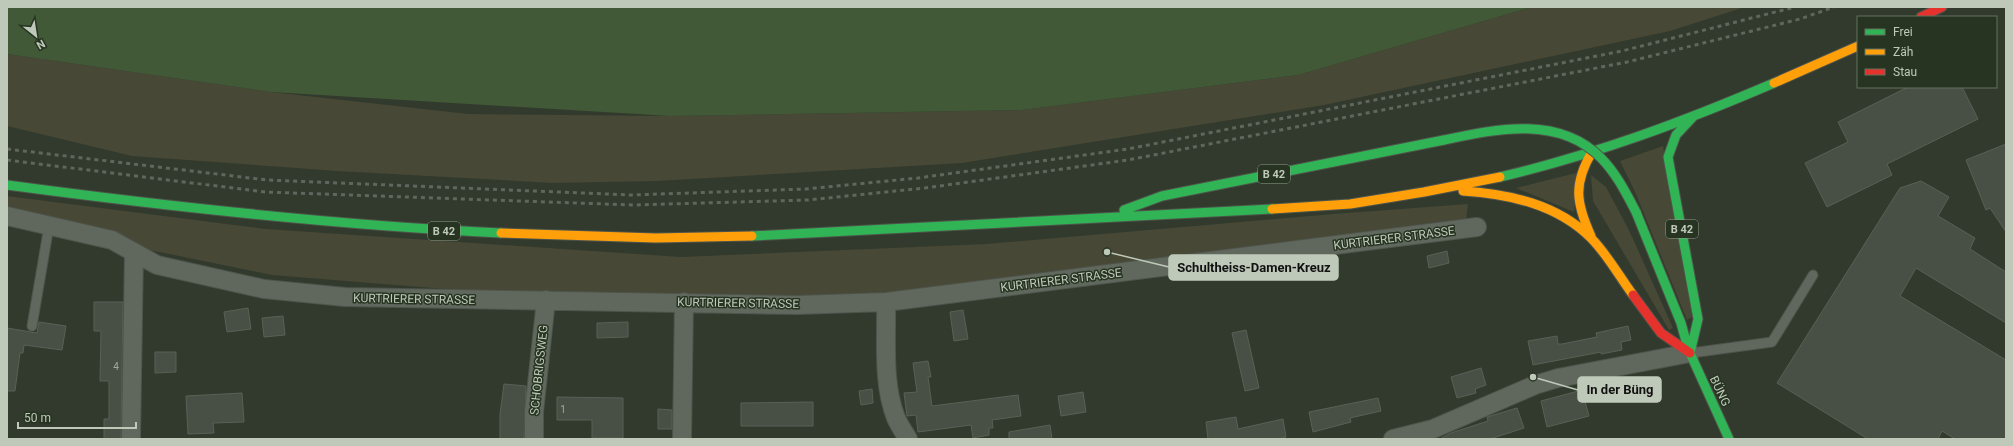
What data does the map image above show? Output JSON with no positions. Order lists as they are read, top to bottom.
{
  "streets": {
    "main road": ["B 42", "BÜNG"],
    "street": ["KURTRIERER STRASSE", "SCHOBRIGSWEG"]
  },
  "crossings": [
    ["B 42", "BÜNG"],
    ["KURTRIERER STRASSE", "SCHOBRIGSWEG"]
  ],
  "places": ["Schultheiss-Damen-Kreuz", "In der Büng"],
  "house_numbers": ["4", "1"],
  "legend": ["Frei", "Zäh", "Stau"],
  "scale_bar": "50 m",
  "north": "bottom right"
}
